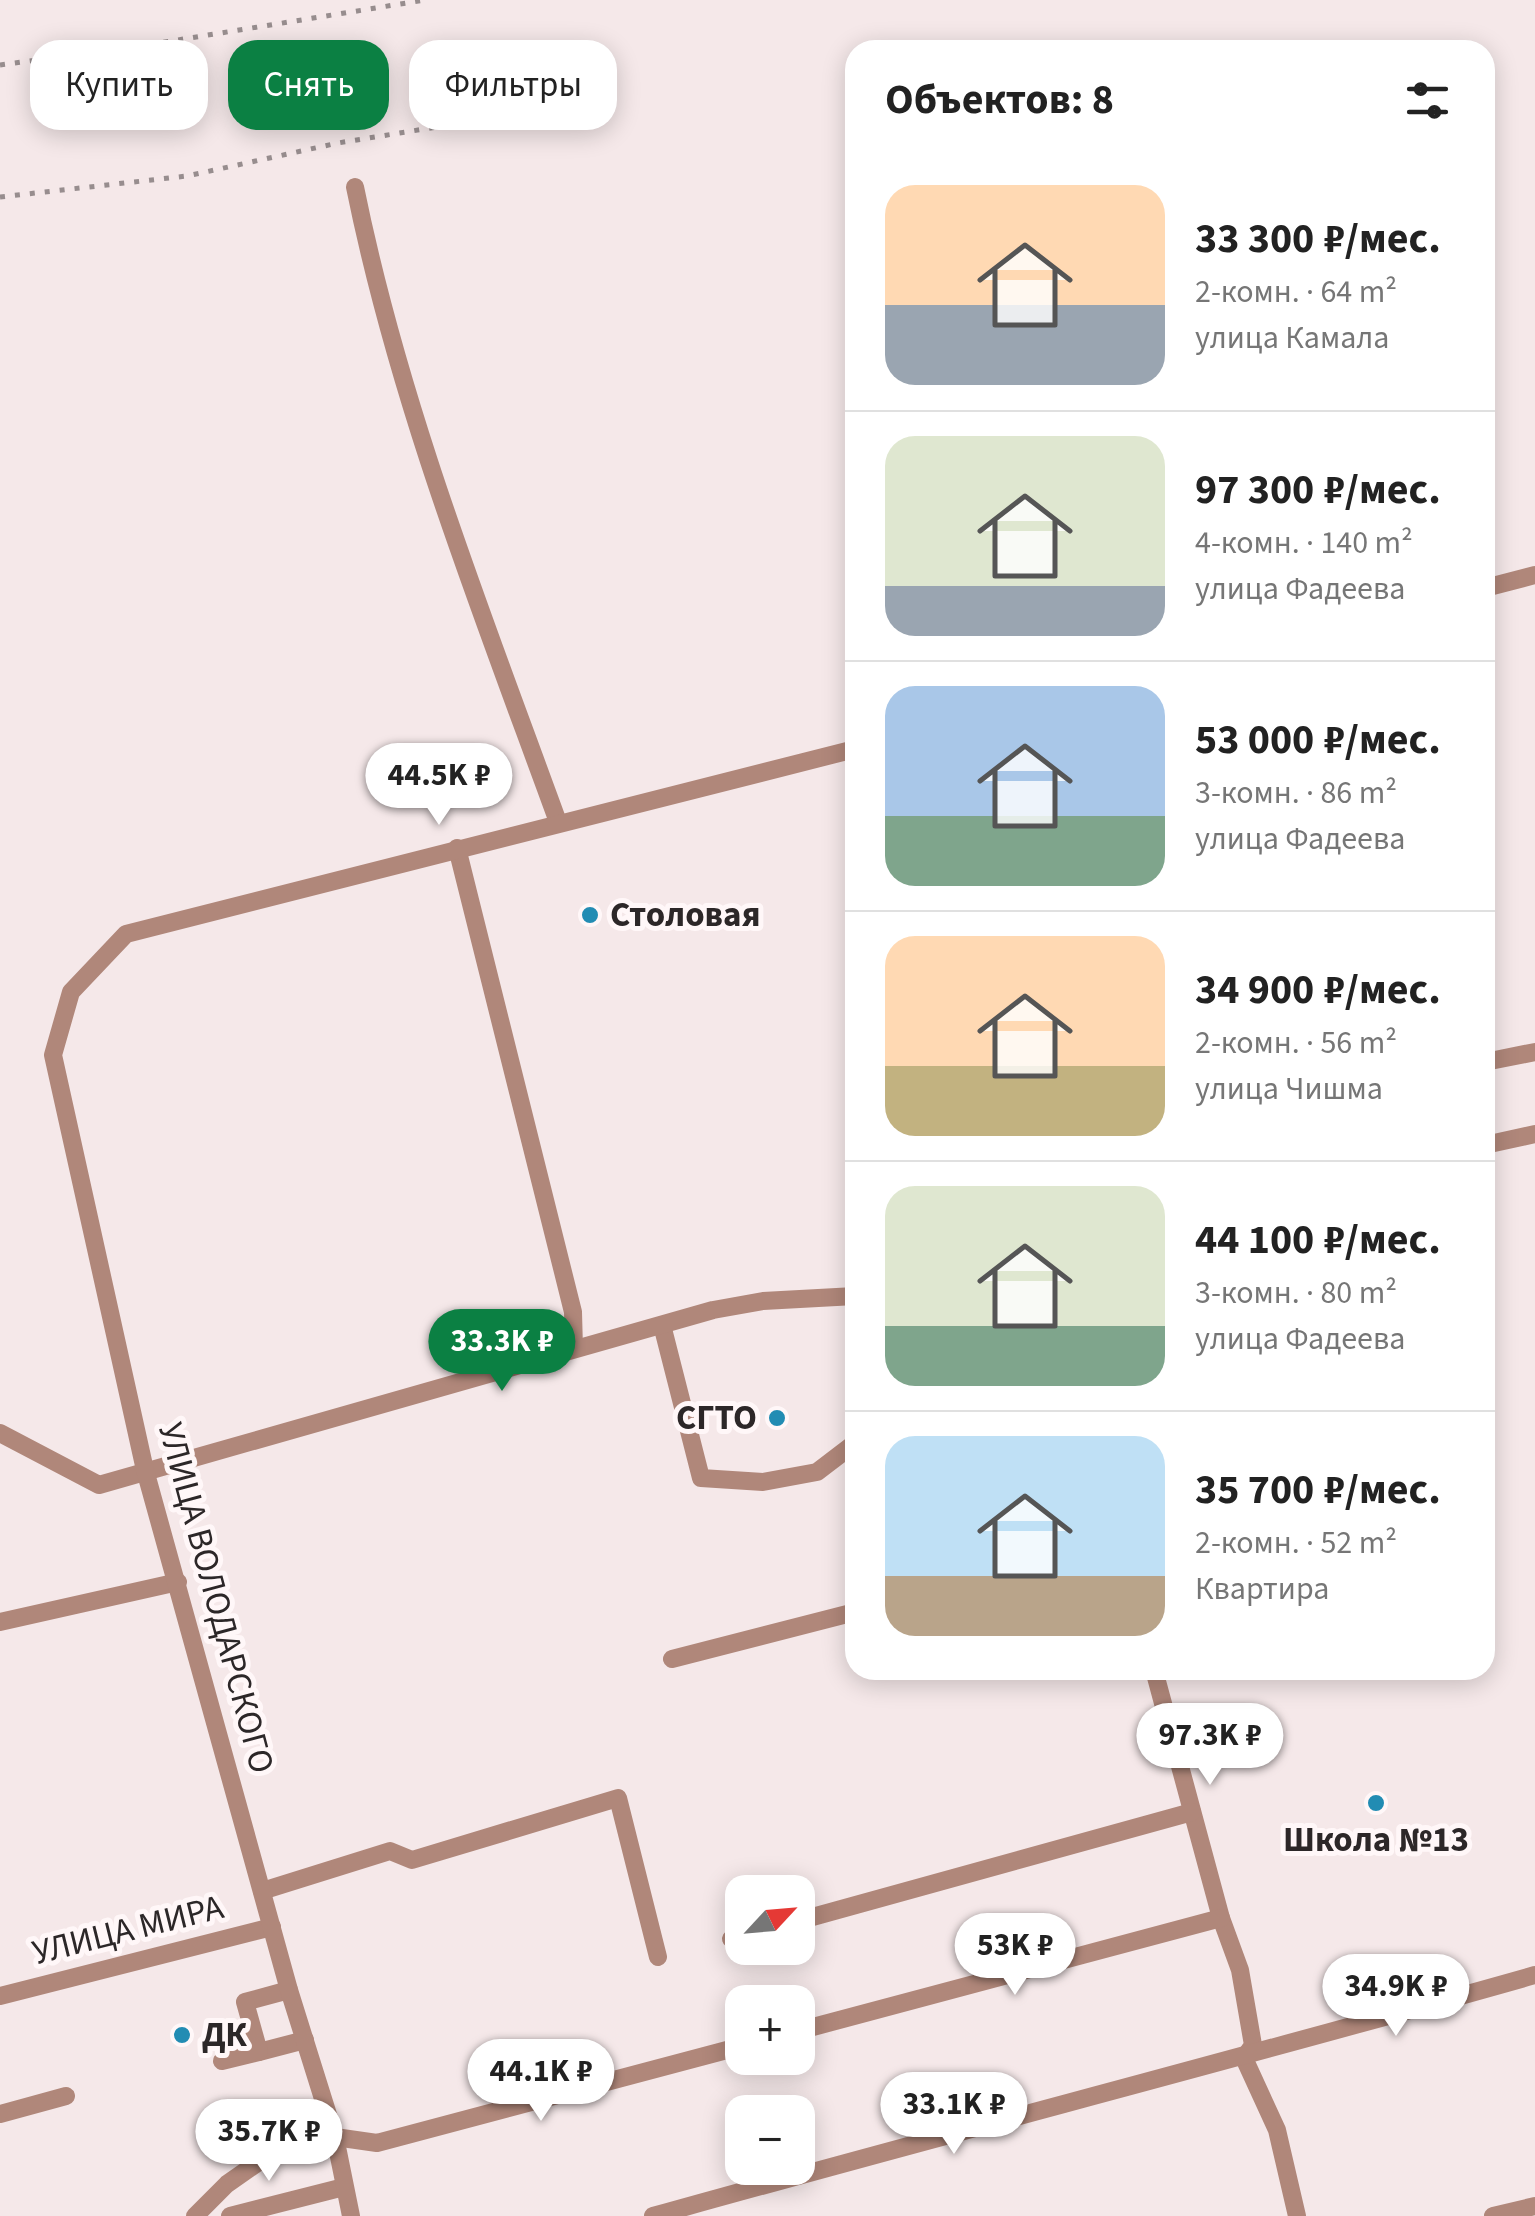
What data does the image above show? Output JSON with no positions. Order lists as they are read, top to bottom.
{
  "streets": {
    "street": ["УЛИЦА ВОЛОДАРСКОГО", "УЛИЦА МИРА"]
  },
  "crossings": [
    ["УЛИЦА ВОЛОДАРСКОГО", "УЛИЦА МИРА"]
  ],
  "places": [
    "Столовая",
    "СГТО",
    "Школа №13",
    "ДК"
  ],
  "north": "top right",
  "page": {
    "chip": ["Купить", "Снять", "Фильтры"],
    "heading": "Объектов: 8",
    "list": [
      {
        "name": "33 300 ₽/мес.",
        "note": "2-комн. · 64 m² · улица Камала"
      },
      {
        "name": "97 300 ₽/мес.",
        "note": "4-комн. · 140 m² · улица Фадеева"
      },
      {
        "name": "53 000 ₽/мес.",
        "note": "3-комн. · 86 m² · улица Фадеева"
      },
      {
        "name": "34 900 ₽/мес.",
        "note": "2-комн. · 56 m² · улица Чишма"
      },
      {
        "name": "44 100 ₽/мес.",
        "note": "3-комн. · 80 m² · улица Фадеева"
      },
      {
        "name": "35 700 ₽/мес.",
        "note": "2-комн. · 52 m² · Квартира"
      }
    ],
    "price": [
      "44.5K ₽",
      "33.3K ₽",
      "97.3K ₽",
      "53K ₽",
      "34.9K ₽",
      "44.1K ₽",
      "33.1K ₽",
      "35.7K ₽"
    ],
    "map_buttons": ["+", "−"]
  }
}
